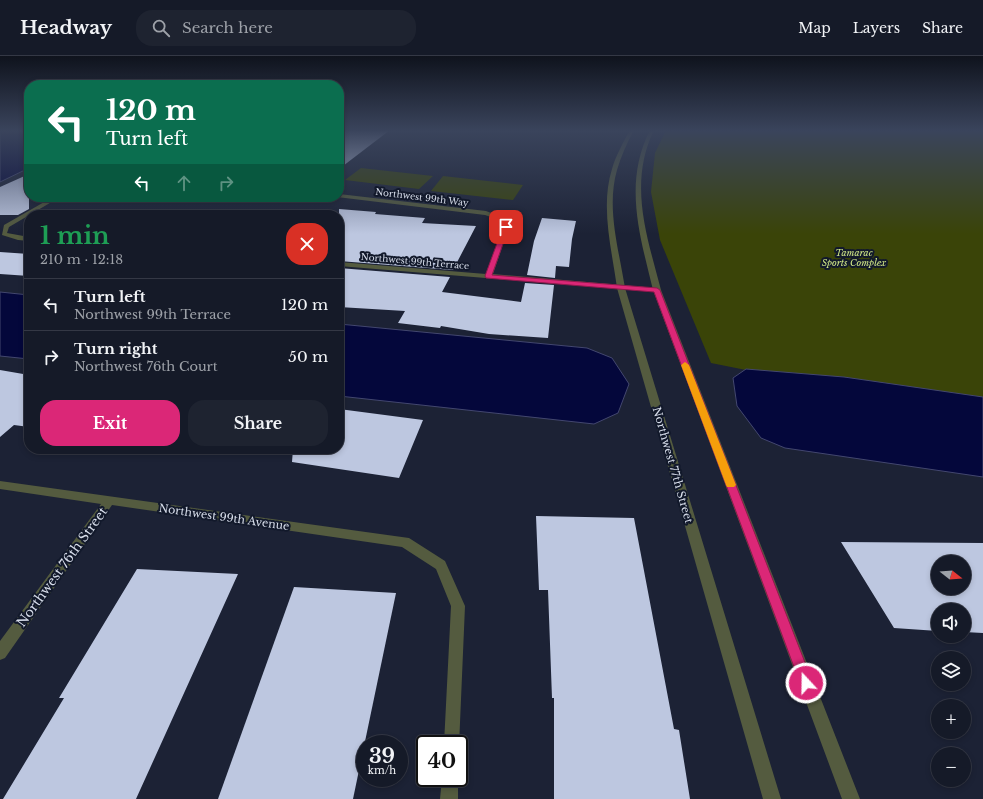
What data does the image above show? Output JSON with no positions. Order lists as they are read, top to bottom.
{
  "streets": {
    "street": [
      "Northwest 99th Way",
      "Northwest 99th Terrace",
      "Northwest 77th Street",
      "Northwest 99th Avenue",
      "Northwest 76th Street"
    ]
  },
  "crossings": [
    ["Northwest 99th Way", "Northwest 99th Terrace"],
    ["Northwest 99th Terrace", "Northwest 77th Street"],
    ["Northwest 99th Avenue", "Northwest 76th Street"]
  ],
  "parks": ["Tamarac Sports Complex"],
  "north": "right",
  "page": {
    "header": "Headway",
    "search": "Search here",
    "nav": ["Map", "Layers", "Share"],
    "turn": ["120 m", "Turn left"],
    "heading": ["1 min", "210 m · 12:18"],
    "list": [
      {
        "name": "Turn left",
        "note": "Northwest 99th Terrace",
        "value": "120 m"
      },
      {
        "name": "Turn right",
        "note": "Northwest 76th Court",
        "value": "50 m"
      }
    ],
    "buttons": ["Exit", "Share"],
    "map_buttons": ["+", "−"],
    "speed": "39 km/h",
    "limit": "40"
  }
}
